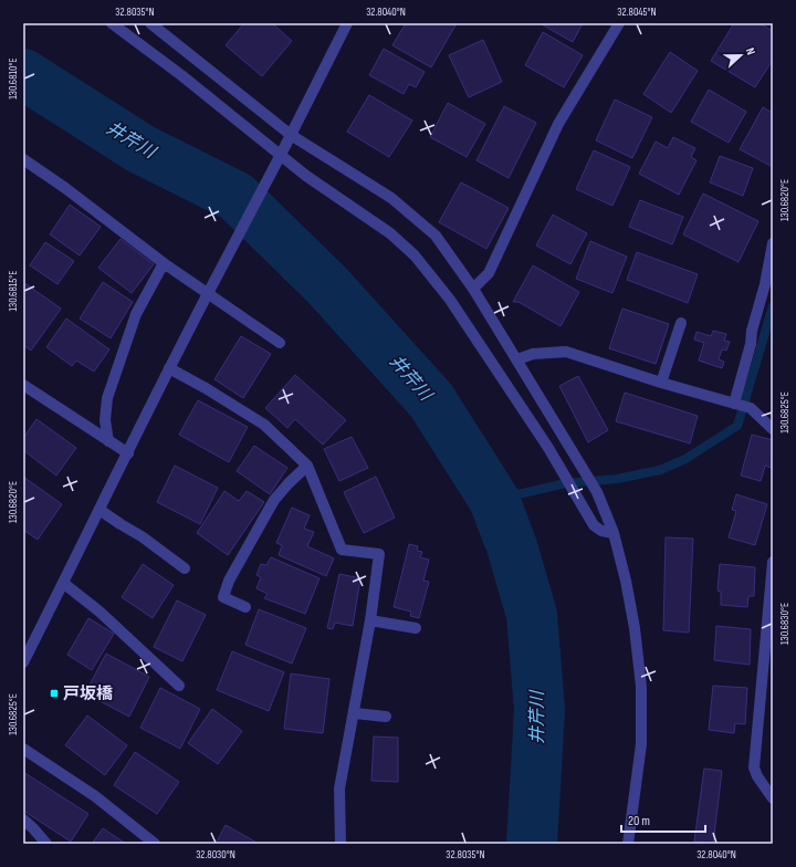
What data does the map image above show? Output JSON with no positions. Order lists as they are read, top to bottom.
{
  "water": ["井芹川"],
  "places": {
    "transit": ["戸坂橋"]
  },
  "scale_bar": "20 m",
  "north": "right",
  "coordinates": [
    "32.8035°N",
    "32.8040°N",
    "32.8045°N",
    "130.6810°E",
    "130.6820°E",
    "130.6815°E",
    "130.6825°E",
    "130.6830°E",
    "32.8030°N"
  ]
}
